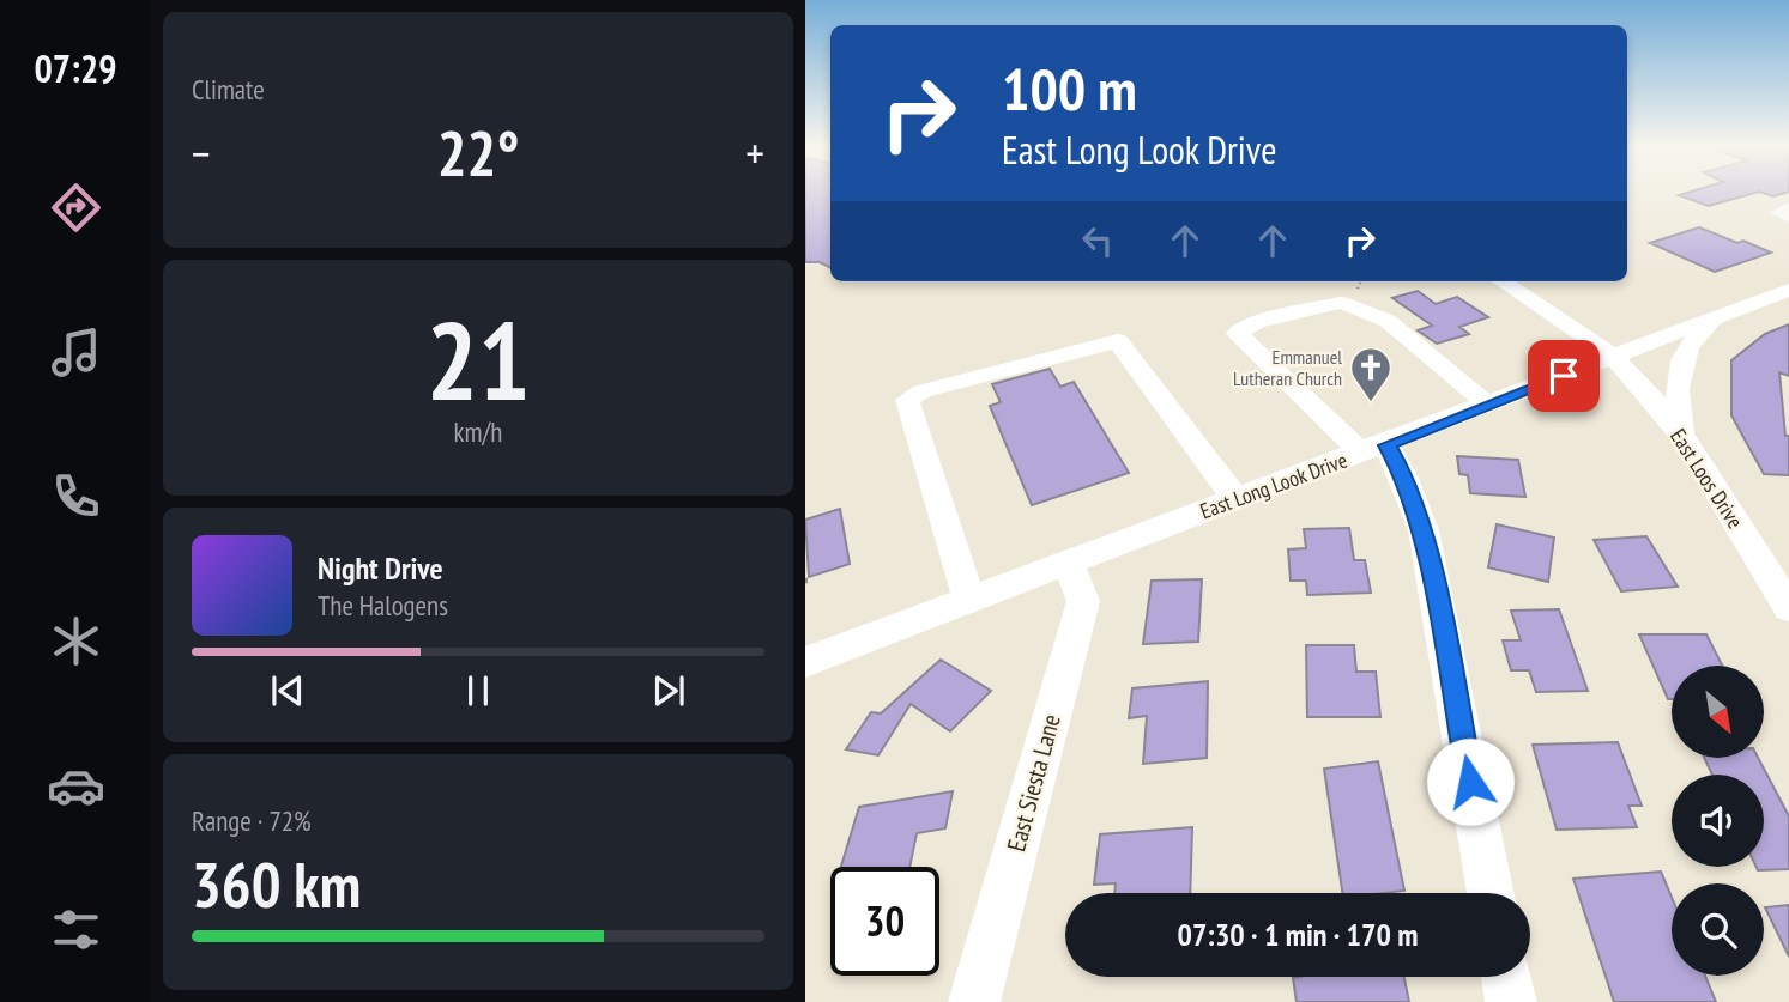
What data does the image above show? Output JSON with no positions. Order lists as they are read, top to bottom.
{
  "streets": {
    "street": ["East Loos Drive", "East Long Look Drive", "East Siesta Lane"]
  },
  "crossings": [
    ["East Loos Drive", "East Long Look Drive"],
    ["East Long Look Drive", "East Siesta Lane"]
  ],
  "places": {
    "church": ["Emmanuel Lutheran Church"]
  },
  "north": "bottom right",
  "page": {
    "tabs": "07:29",
    "tile": [
      "Climate",
      ["21", "km/h"],
      ["Range · 72%", "360 km"]
    ],
    "turn": ["100 m", "East Long Look Drive"],
    "heat": ["−", "22°", "+"],
    "song": ["Night Drive", "The Halogens"],
    "limit": "30",
    "trip": "07:30 · 1 min · 170 m"
  }
}
